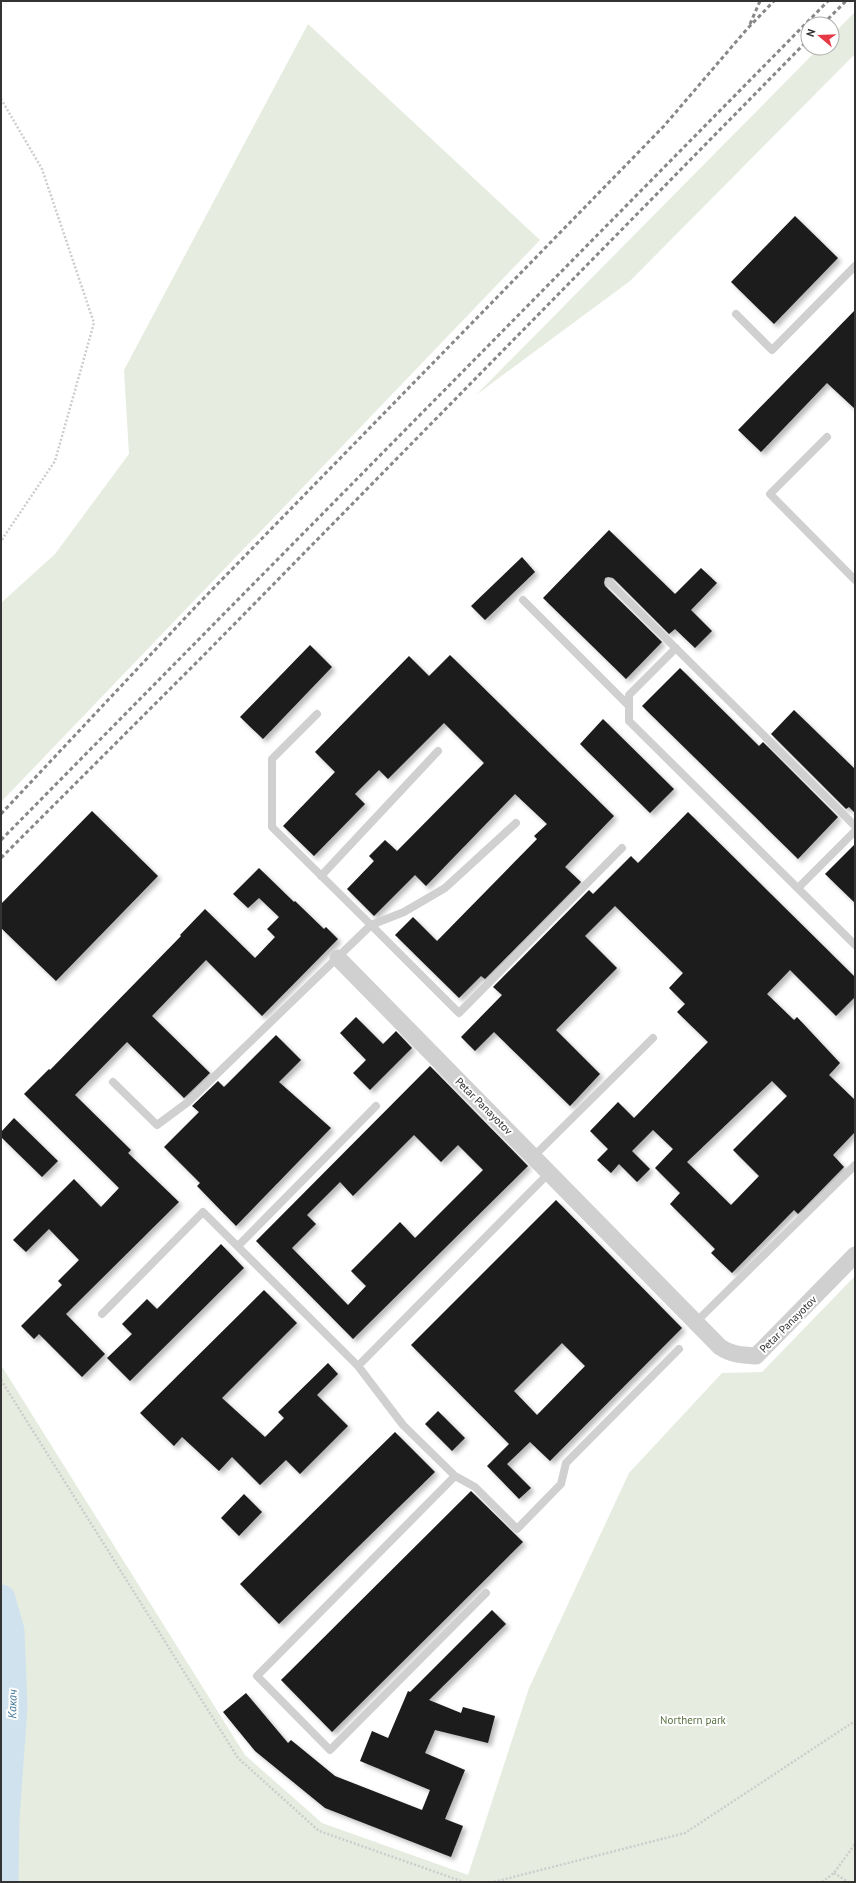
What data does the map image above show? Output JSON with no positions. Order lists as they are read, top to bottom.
{
  "streets": {
    "street": ["Petar Panayotov"]
  },
  "water": ["Какач"],
  "parks": ["Northern park"],
  "north": "left"
}
